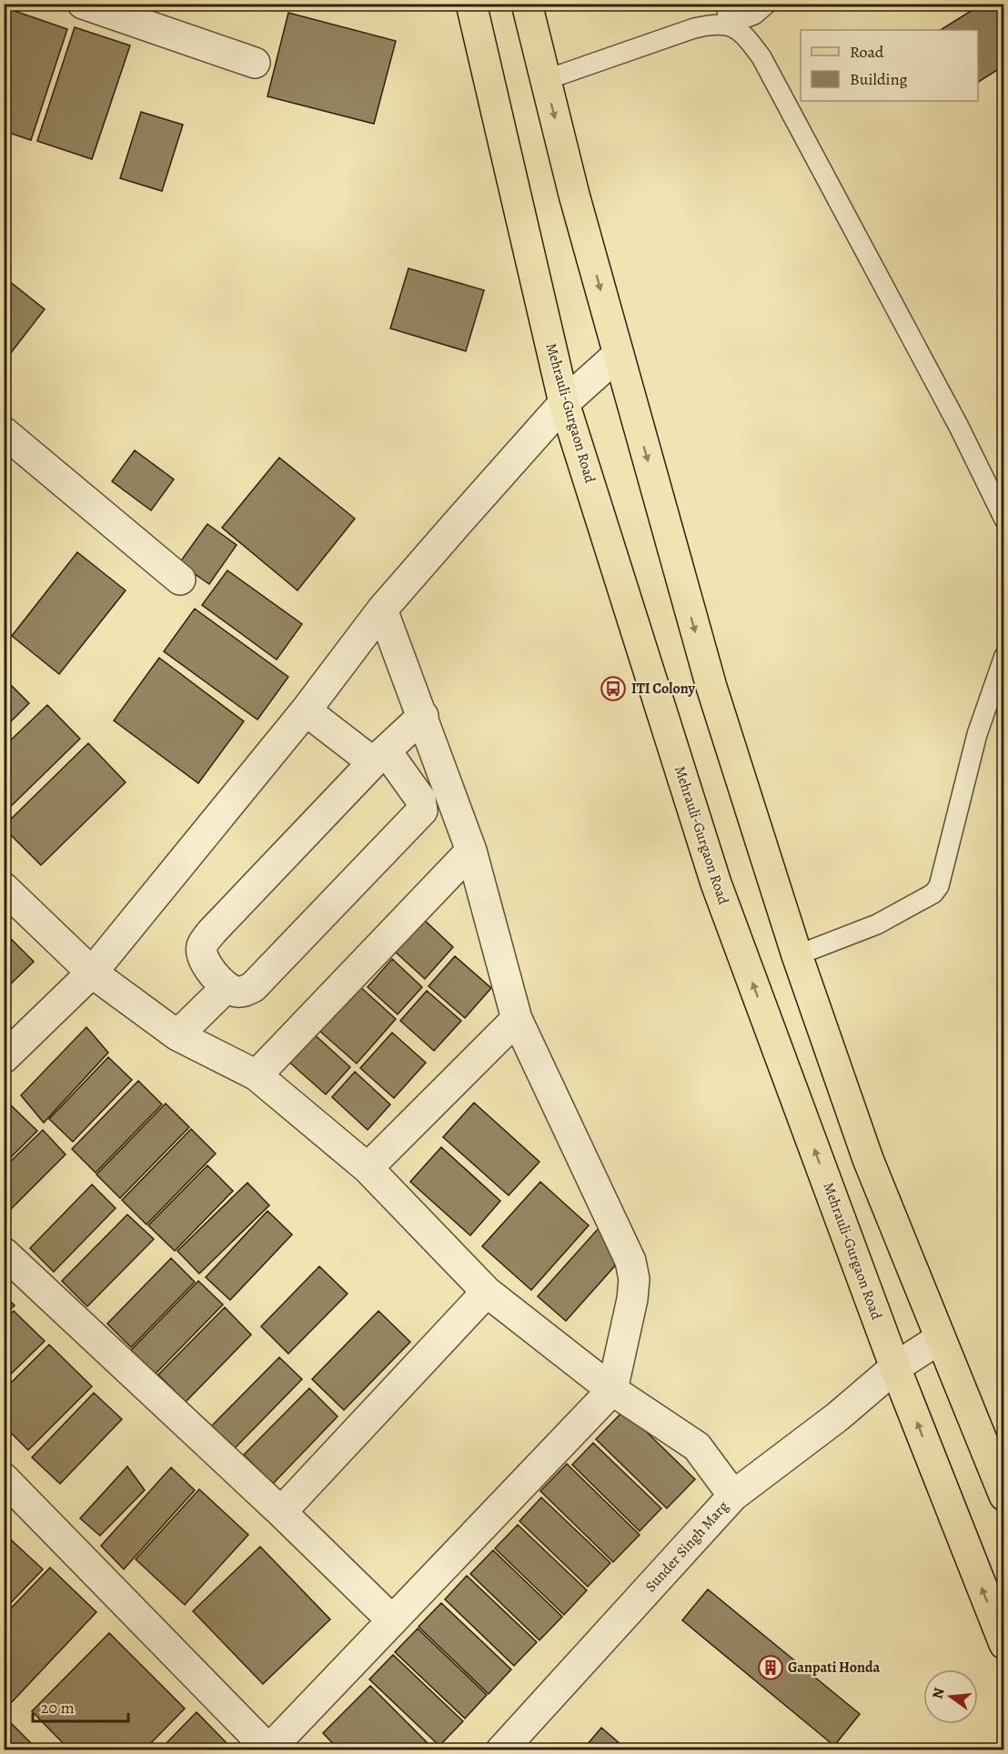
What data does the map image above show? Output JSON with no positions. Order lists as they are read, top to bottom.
{
  "streets": {
    "main road": ["Mehrauli-Gurgaon Road"],
    "street": ["Sunder Singh Marg"]
  },
  "crossings": [
    ["Mehrauli-Gurgaon Road", "Sunder Singh Marg"]
  ],
  "places": {
    "bus stop": ["ITI Colony"],
    "building": ["Ganpati Honda"]
  },
  "legend": ["Road", "Building"],
  "scale_bar": "20 m",
  "north": "left"
}
